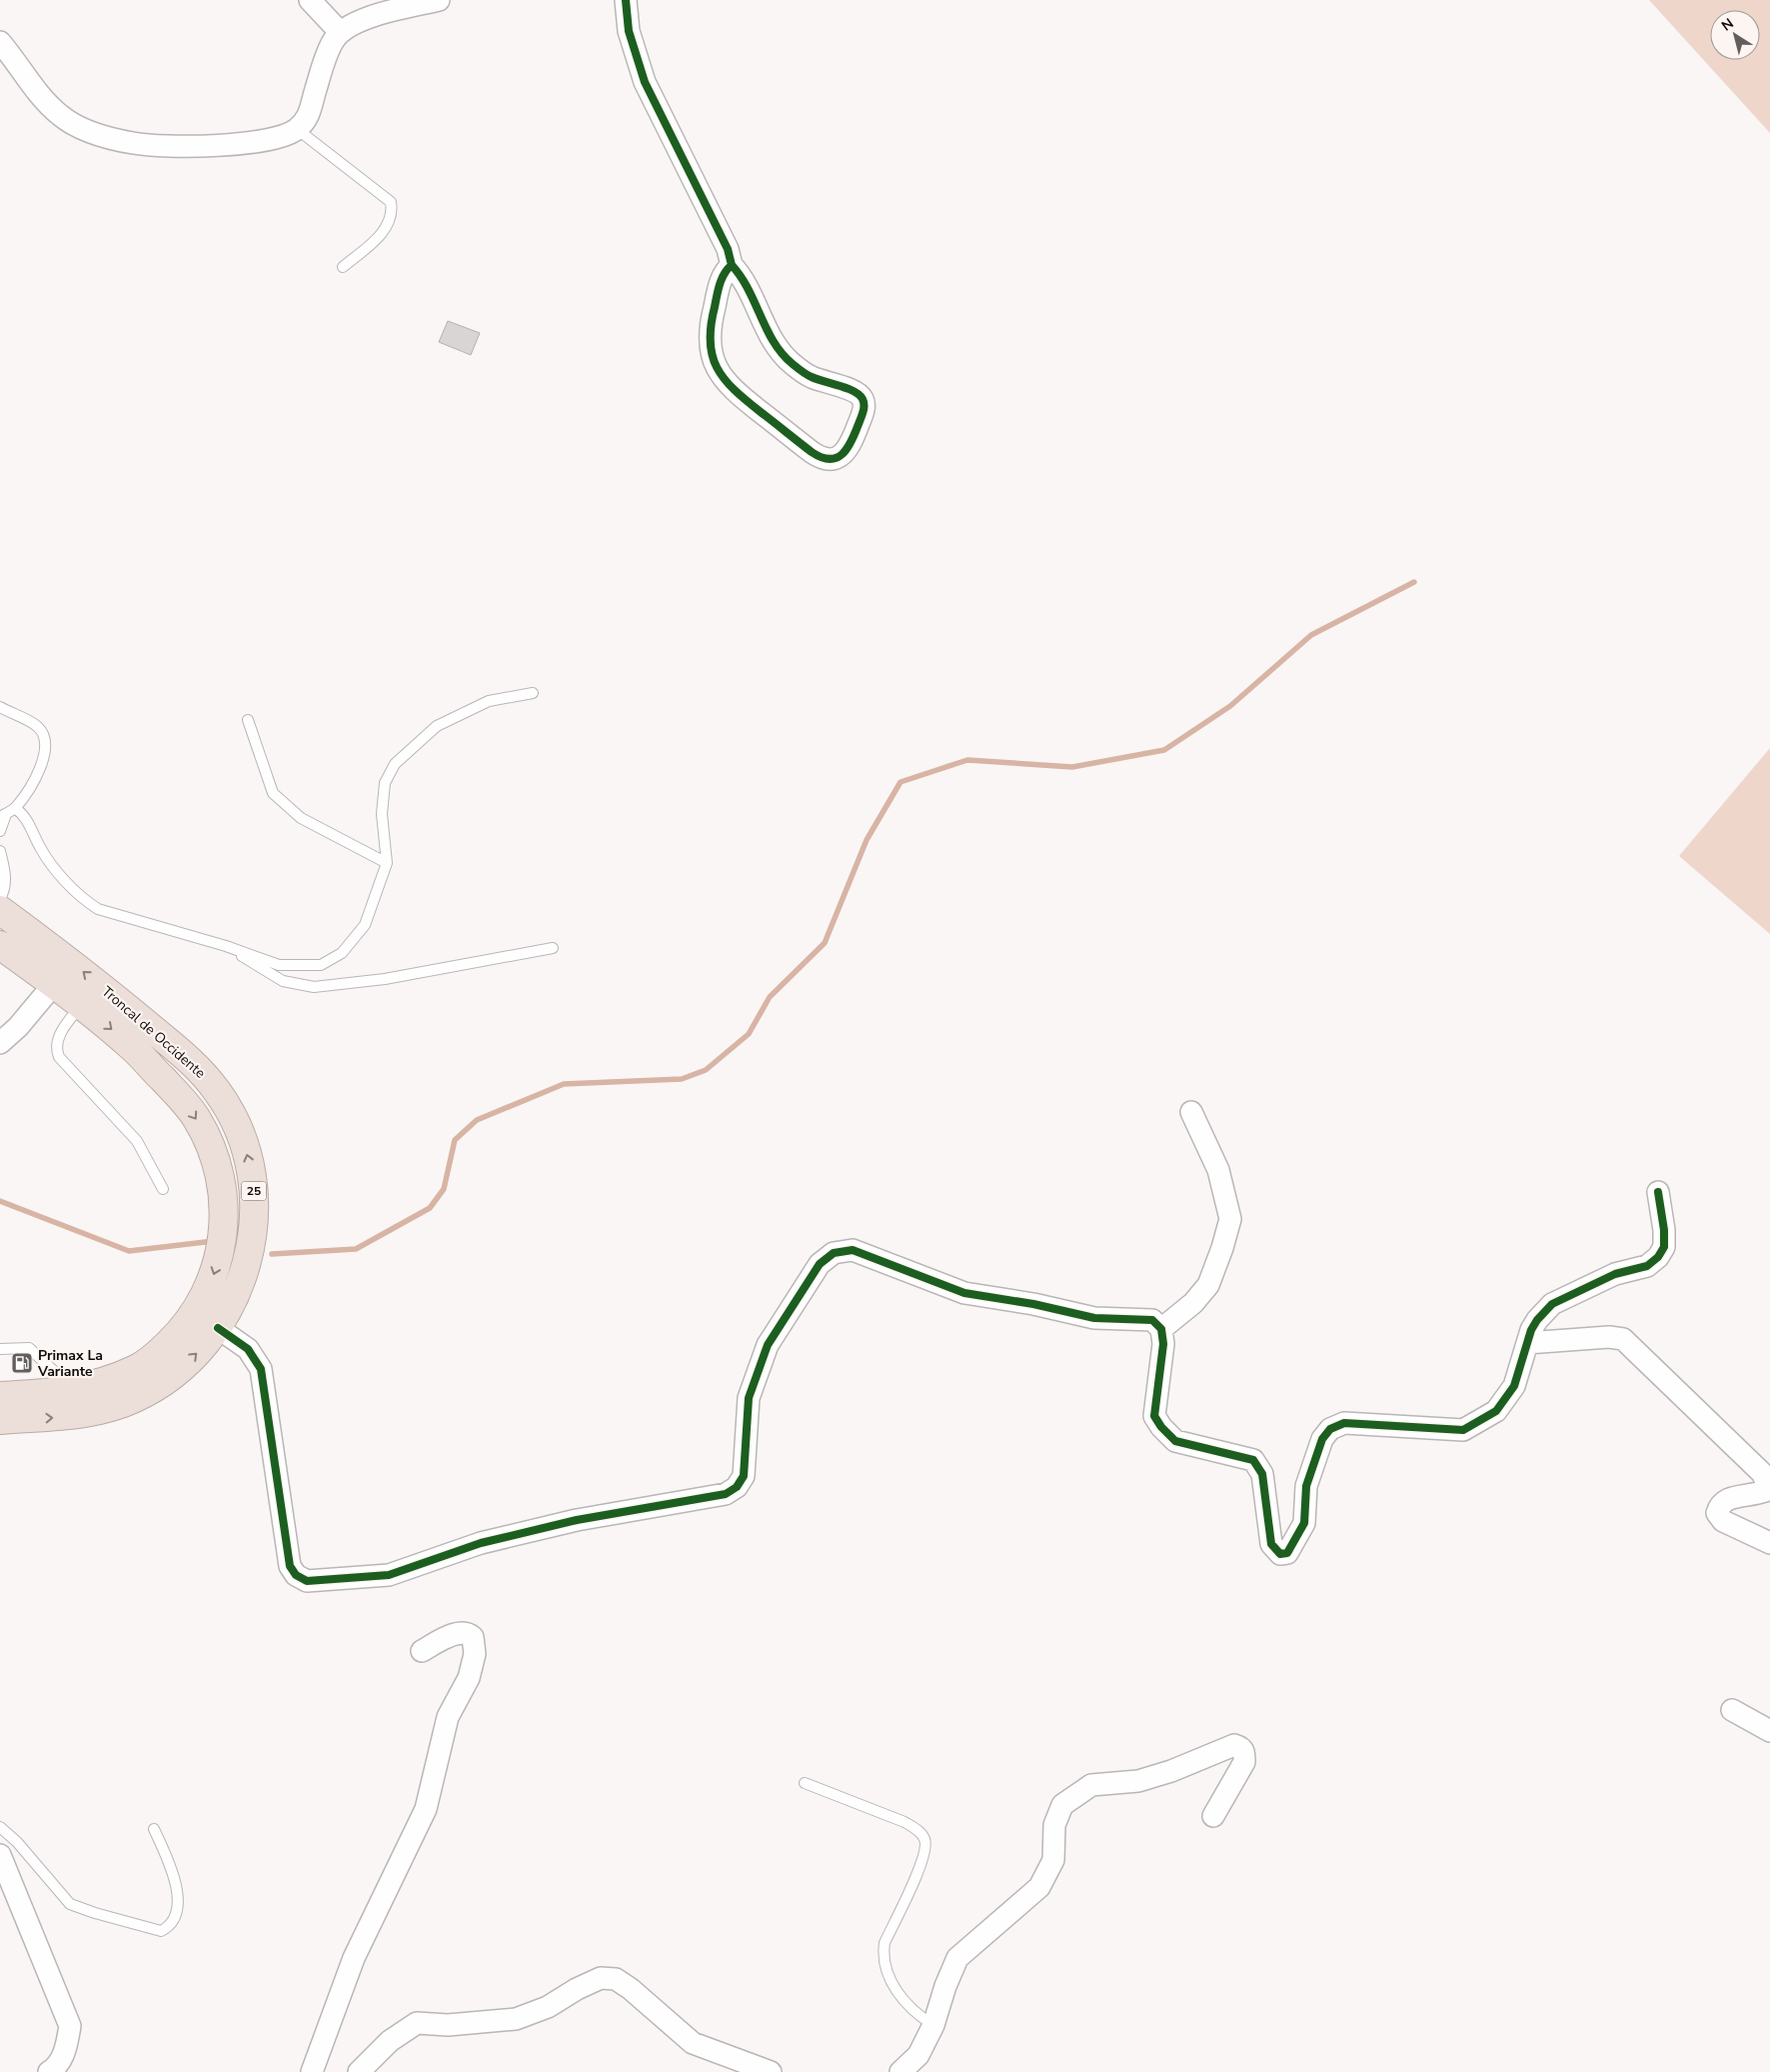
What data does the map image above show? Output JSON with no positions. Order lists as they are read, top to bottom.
{
  "streets": {
    "highway": ["Troncal de Occidente", "25"]
  },
  "places": {
    "fuel station": ["Primax La Variante"]
  },
  "north": "top left"
}
